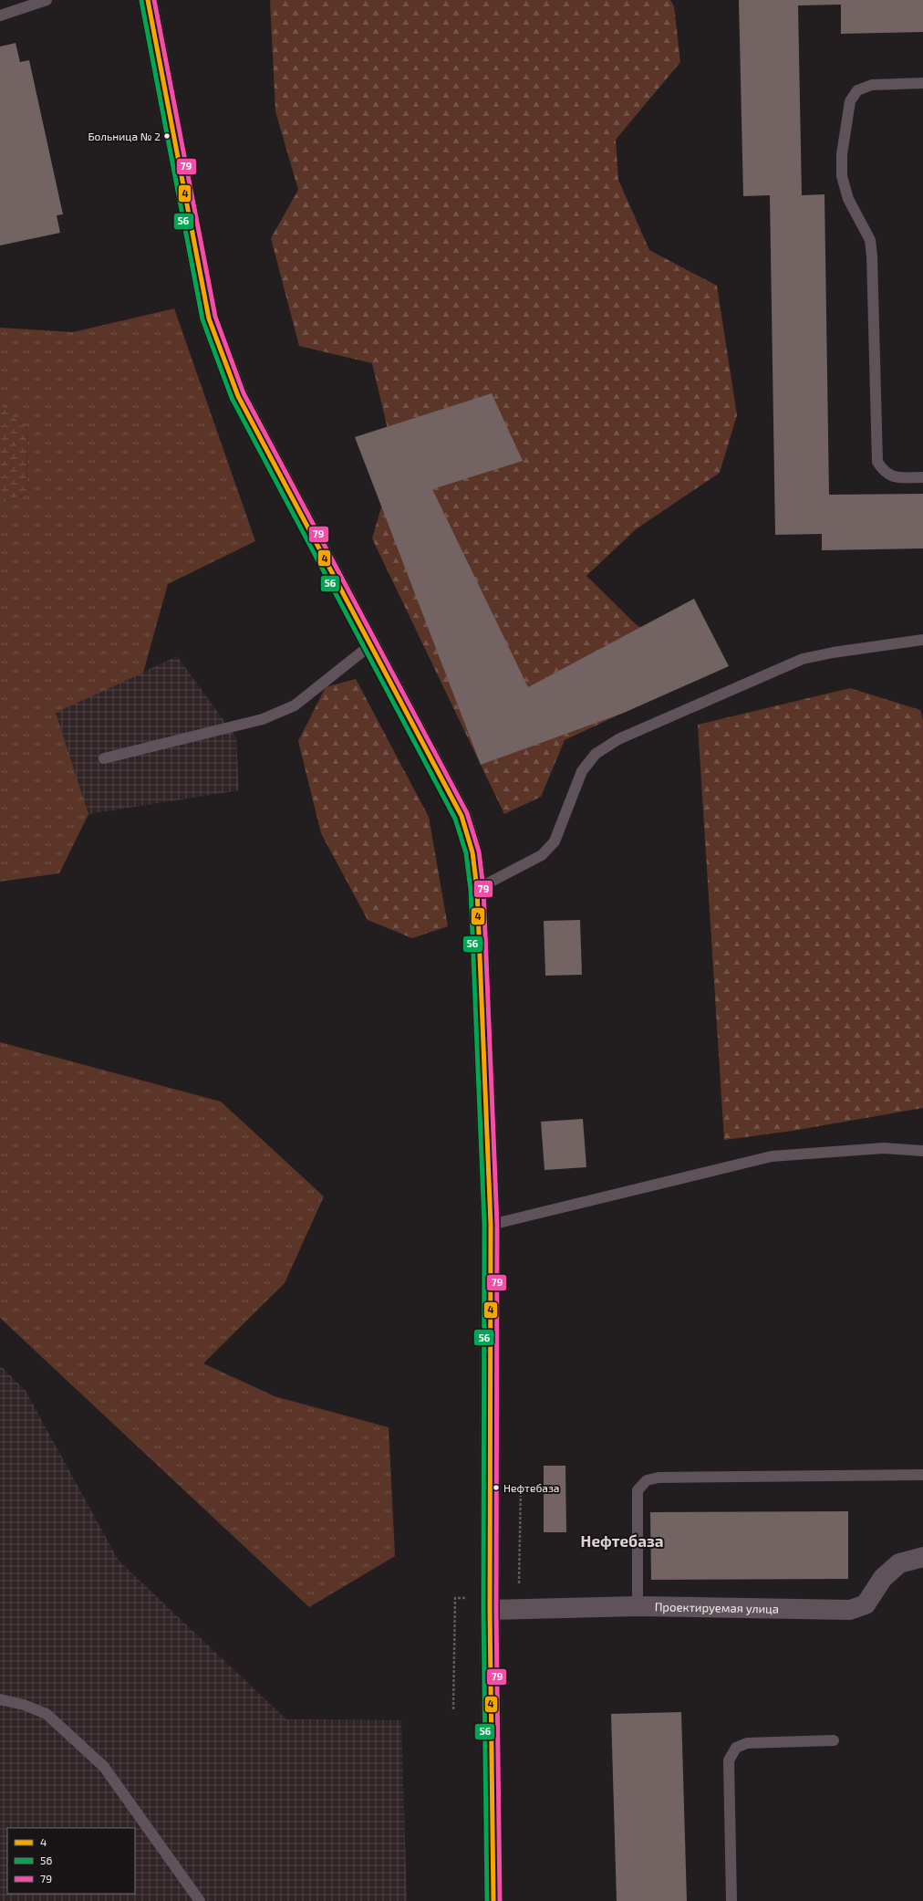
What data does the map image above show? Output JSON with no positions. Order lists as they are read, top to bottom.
{
  "streets": {
    "street": ["Проектируемая улица"]
  },
  "districts": ["Нефтебаза"],
  "places": ["Больница № 2", "Нефтебаза"],
  "lines": ["transit line 4", "transit line 79", "transit line 56"],
  "legend": ["4", "56", "79"]
}
